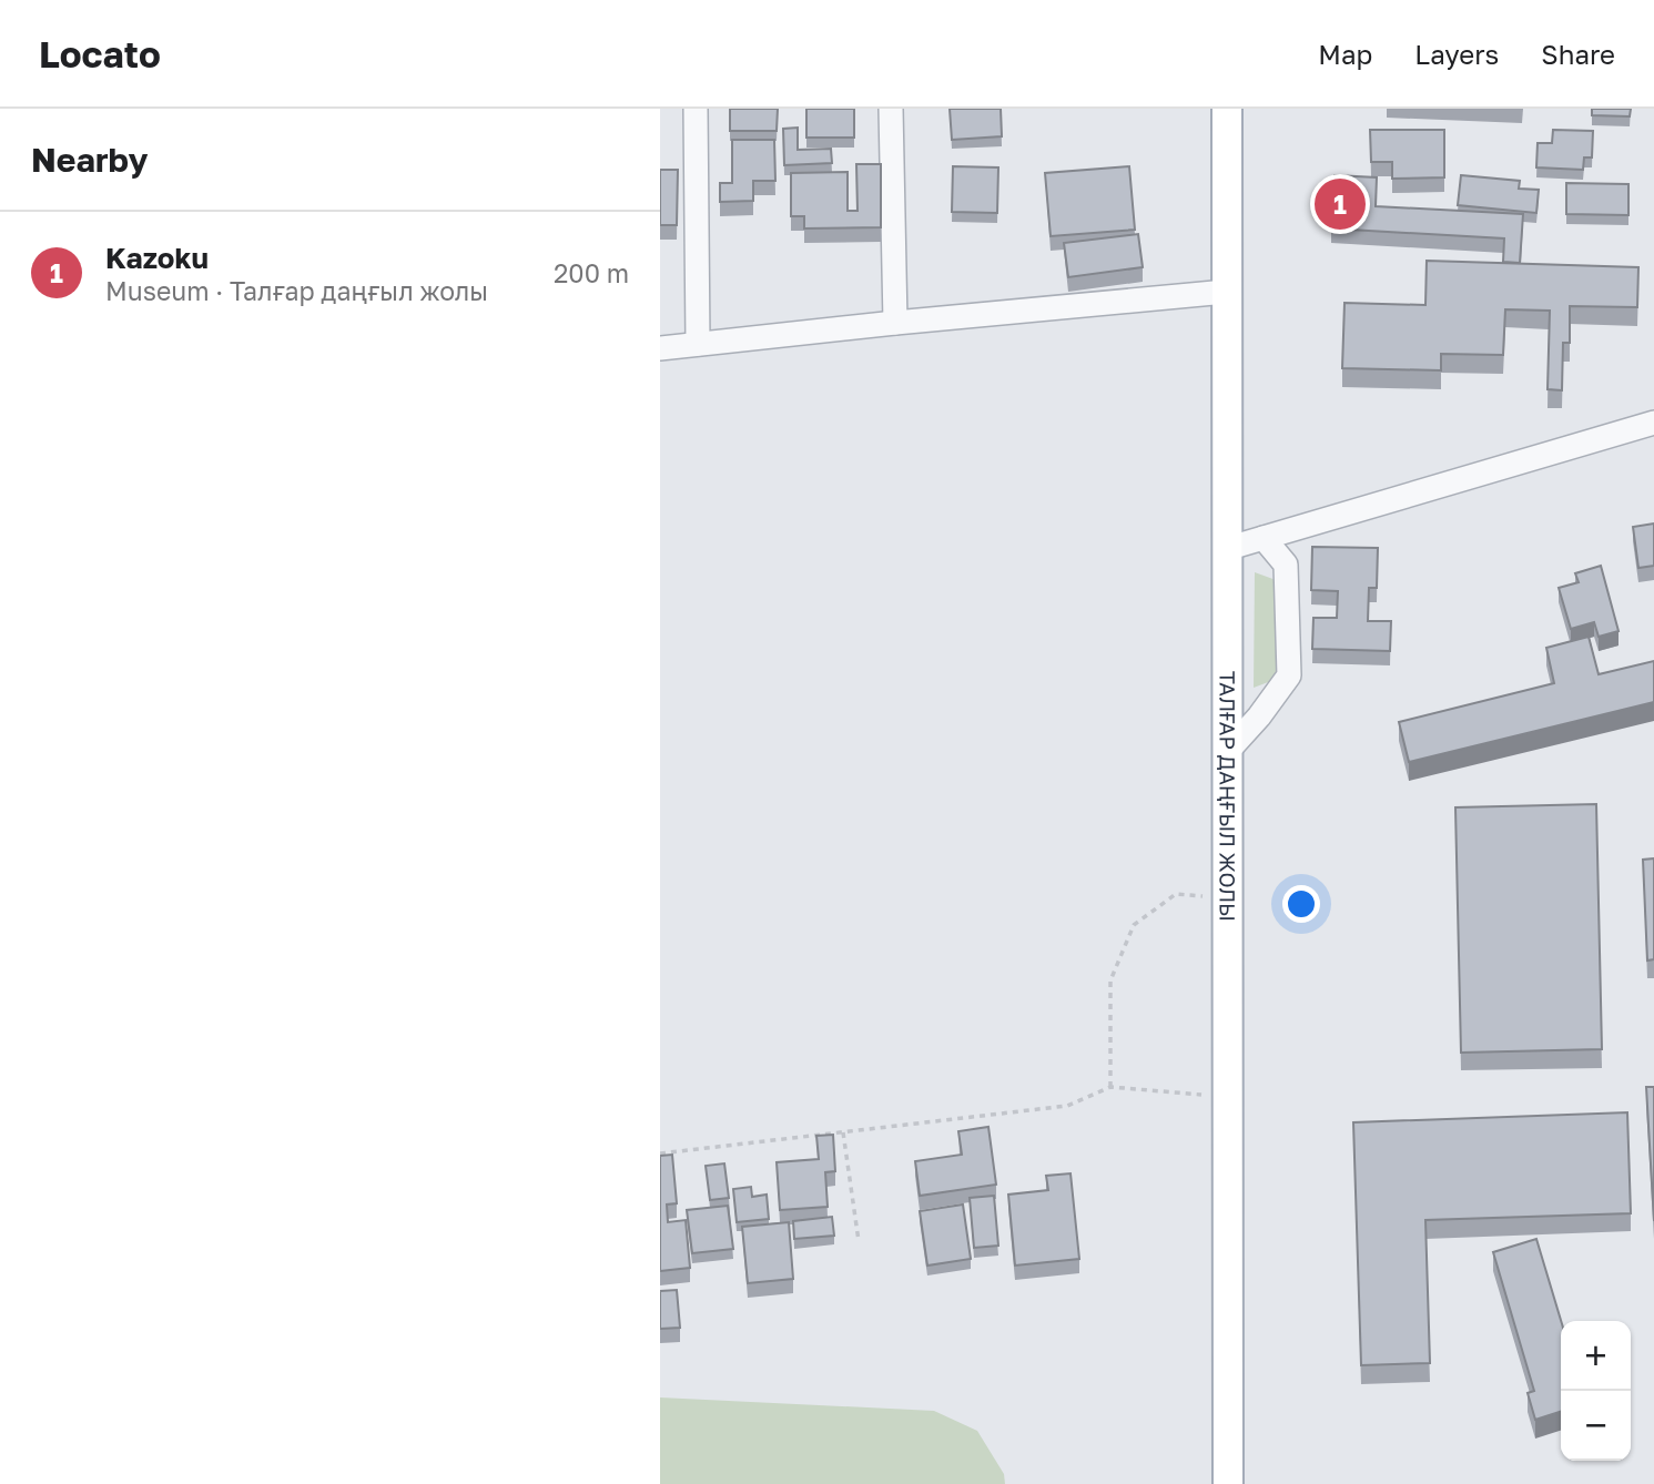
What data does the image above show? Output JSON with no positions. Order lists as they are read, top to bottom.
{
  "streets": {
    "main road": ["ТАЛҒАР ДАҢҒЫЛ ЖОЛЫ"]
  },
  "page": {
    "header": "Locato",
    "nav": ["Map", "Layers", "Share"],
    "heading": "Nearby",
    "pins": "1",
    "list": [
      {
        "mark": "1",
        "name": "Kazoku",
        "note": "Museum · Талғар даңғыл жолы",
        "value": "200 m"
      }
    ],
    "map_buttons": ["+", "−"]
  }
}
